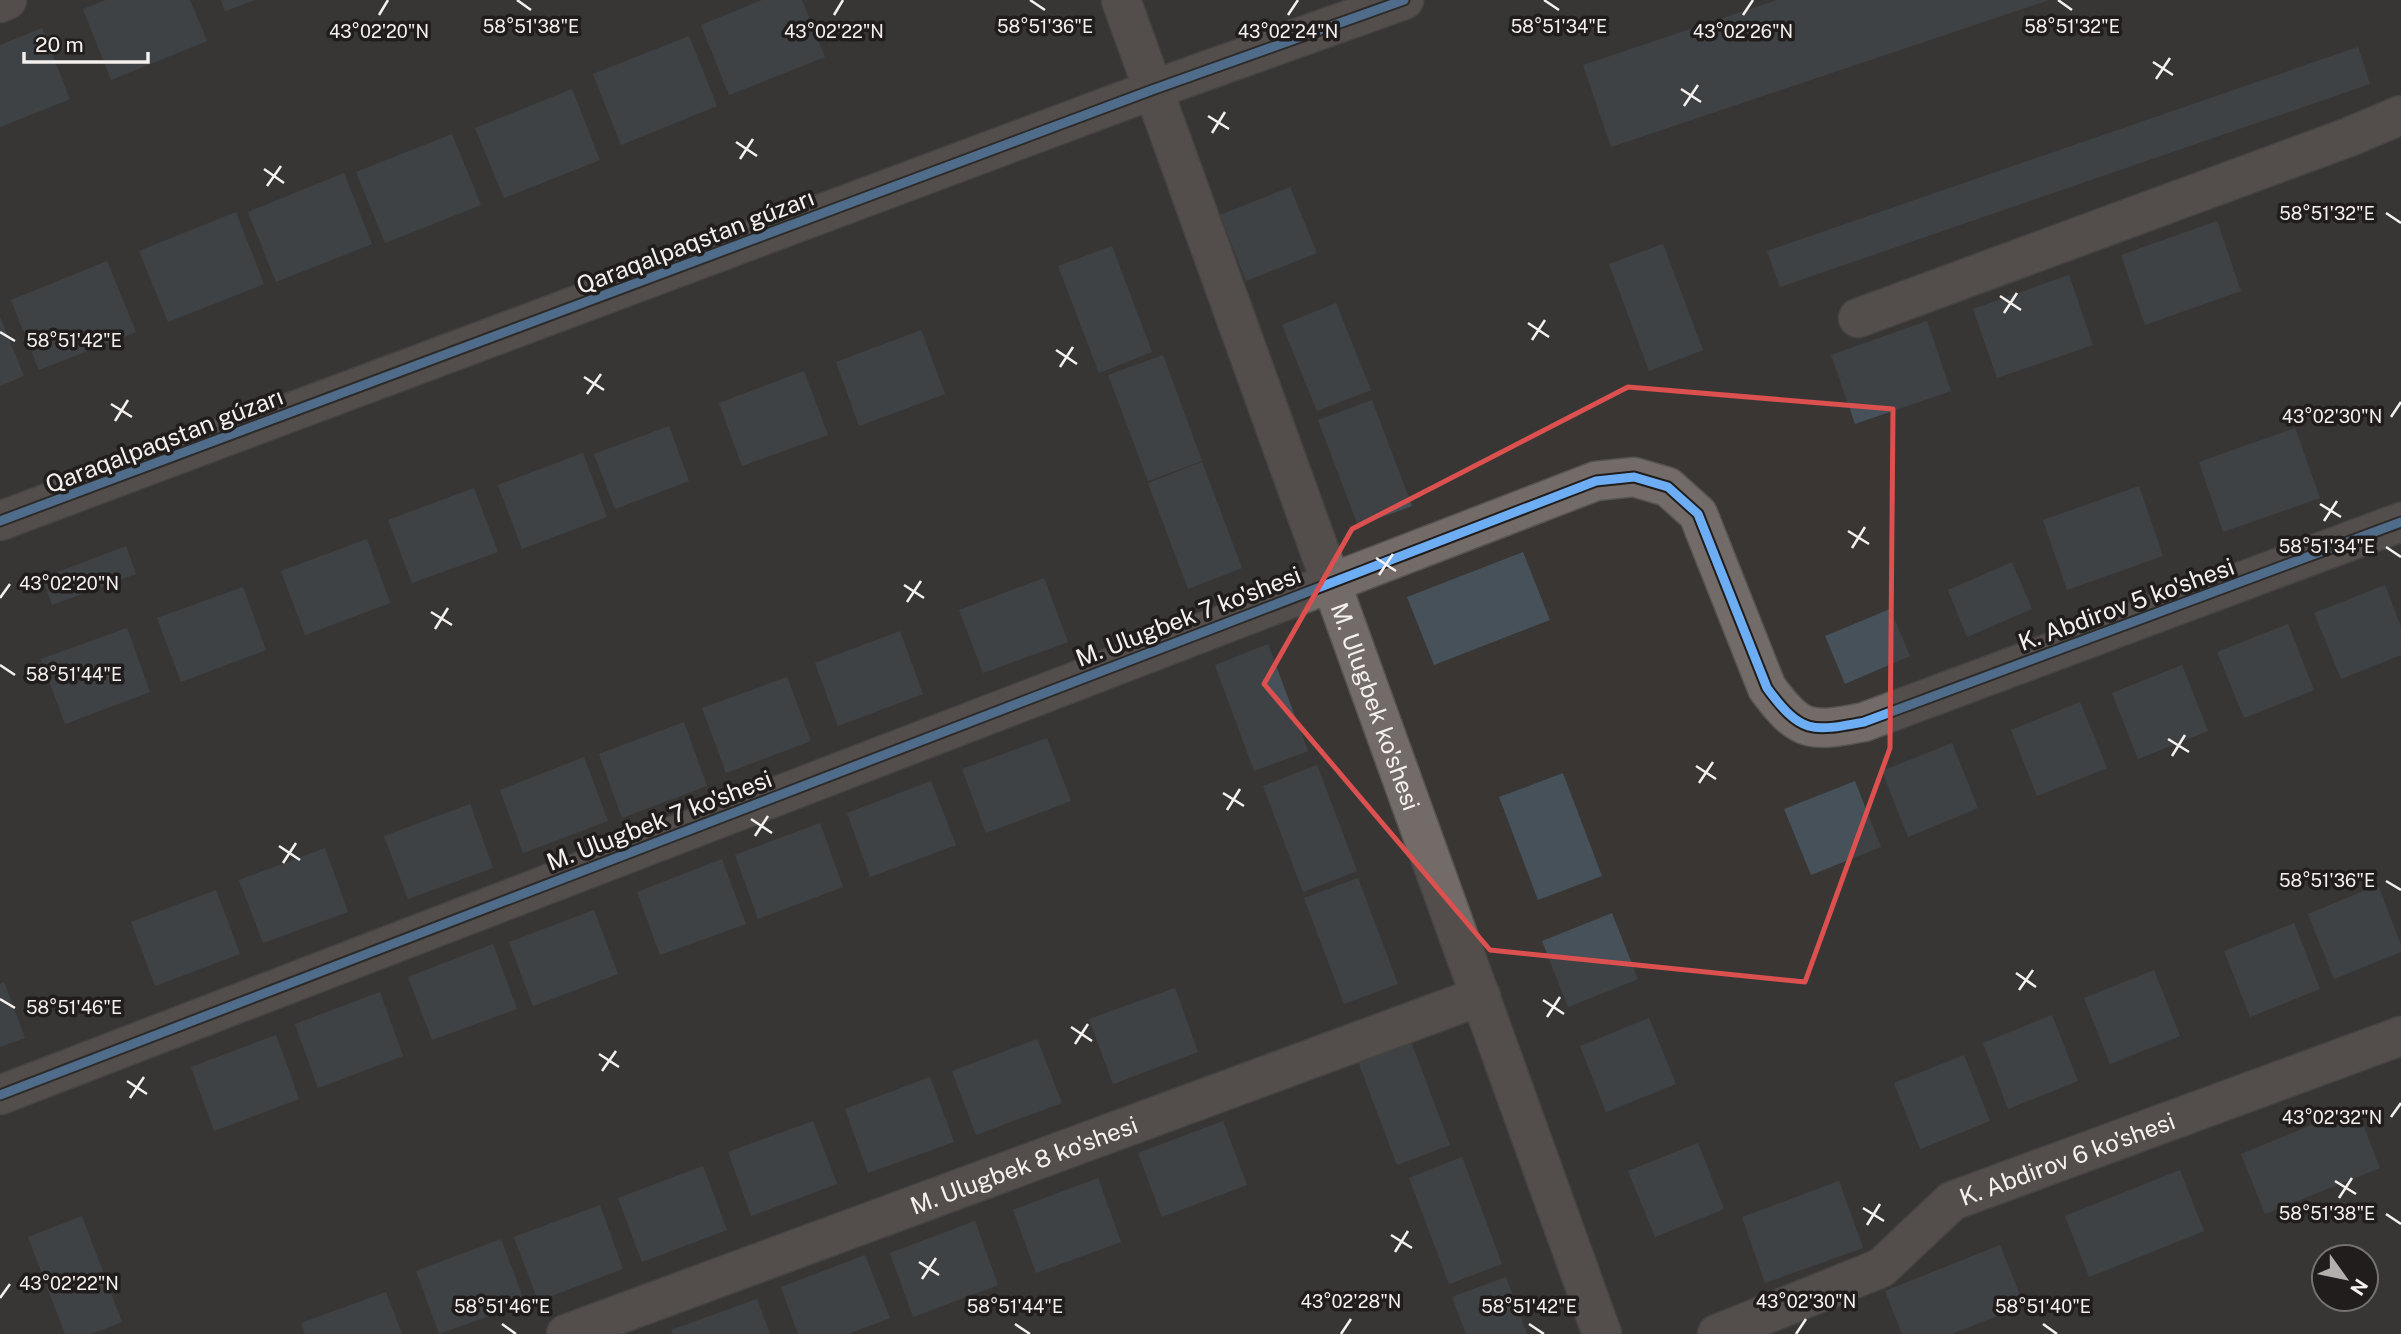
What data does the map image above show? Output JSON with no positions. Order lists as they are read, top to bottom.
{
  "streets": {
    "street": [
      "Qaraqalpaqstan gúzarı",
      "K. Abdirov 5 ko'shesi",
      "M. Ulugbek 7 ko'shesi",
      "M. Ulugbek ko'shesi",
      "K. Abdirov 6 ko'shesi",
      "M. Ulugbek 8 ko'shesi"
    ]
  },
  "crossings": [
    ["Qaraqalpaqstan gúzarı", "M. Ulugbek ko'shesi"],
    ["K. Abdirov 5 ko'shesi", "M. Ulugbek 7 ko'shesi"],
    ["K. Abdirov 5 ko'shesi", "M. Ulugbek ko'shesi"],
    ["M. Ulugbek 7 ko'shesi", "M. Ulugbek ko'shesi"],
    ["M. Ulugbek ko'shesi", "M. Ulugbek 8 ko'shesi"]
  ],
  "scale_bar": "20 m",
  "north": "bottom right",
  "coordinates": [
    "58°51'38\"E",
    "58°51'36\"E",
    "58°51'34\"E",
    "58°51'32\"E",
    "43°02'20\"N",
    "43°02'22\"N",
    "43°02'24\"N",
    "43°02'26\"N",
    "58°51'42\"E",
    "43°02'30\"N",
    "58°51'44\"E",
    "58°51'46\"E",
    "43°02'32\"N",
    "43°02'28\"N",
    "58°51'40\"E"
  ]
}
